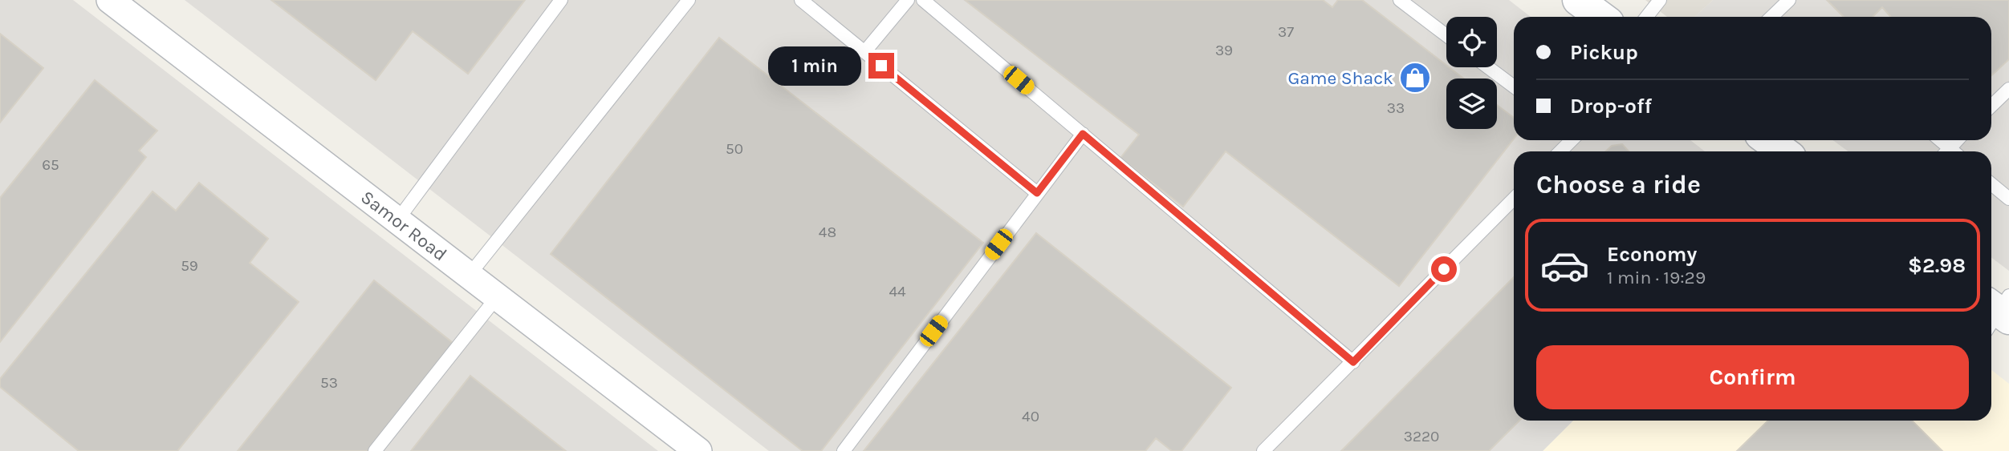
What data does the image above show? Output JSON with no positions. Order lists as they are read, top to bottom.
{
  "streets": {
    "street": ["Samor Road"]
  },
  "places": {
    "shop": ["Game Shack"]
  },
  "house_numbers": [
    "37",
    "39",
    "33",
    "50",
    "65",
    "48",
    "59",
    "44",
    "53",
    "40",
    "3220"
  ],
  "page": {
    "banner": ["Pickup", "Drop-off"],
    "bubble": "1 min",
    "heading": "Choose a ride",
    "list": [
      {
        "name": "Economy",
        "note": "1 min · 19:29",
        "value": "$2.98"
      }
    ],
    "buttons": "Confirm"
  }
}
